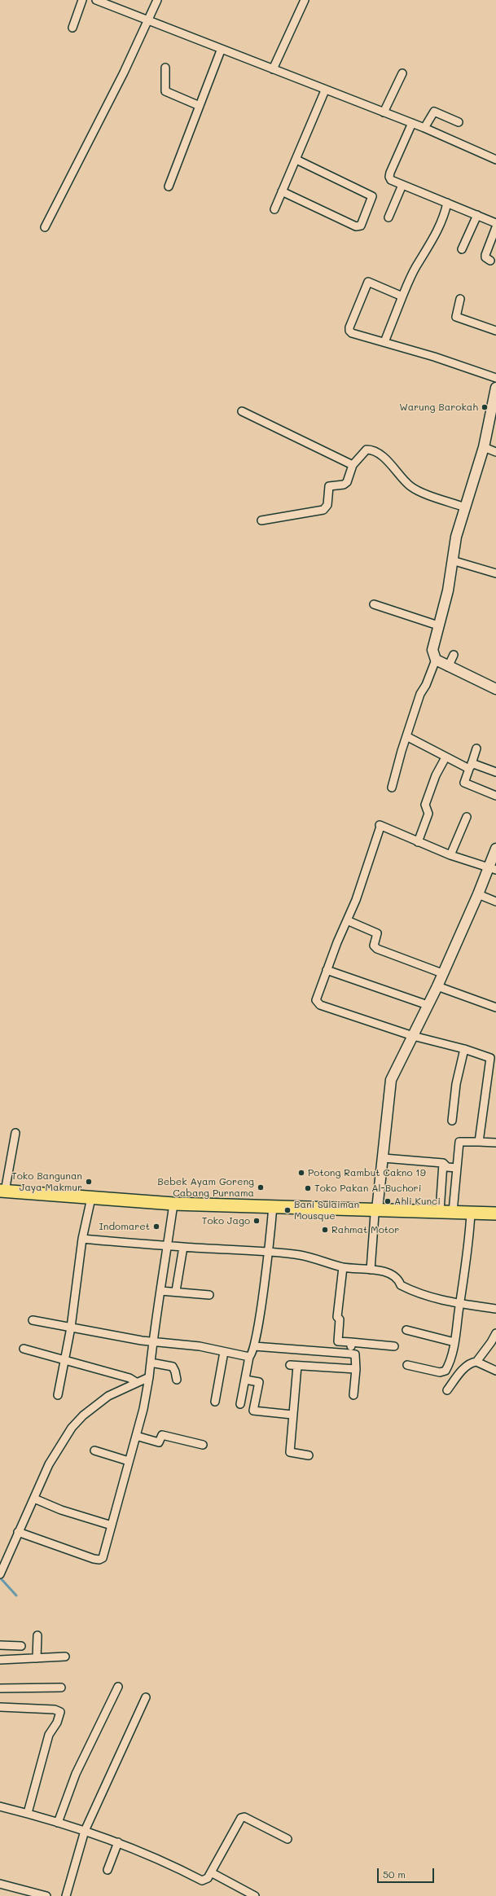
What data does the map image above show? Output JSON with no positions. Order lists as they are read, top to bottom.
{
  "places": [
    "Warung Barokah",
    "Potong Rambut Cakno 19",
    "Toko Bangunan Jaya Makmur",
    "Bebek Ayam Goreng Cabang Purnama",
    "Toko Pakan Al-Buchori",
    "Ahli Kunci",
    "Bani Sulaiman Mousque",
    "Toko Jago",
    "Indomaret",
    "Rahmat Motor"
  ],
  "scale_bar": "50 m"
}
